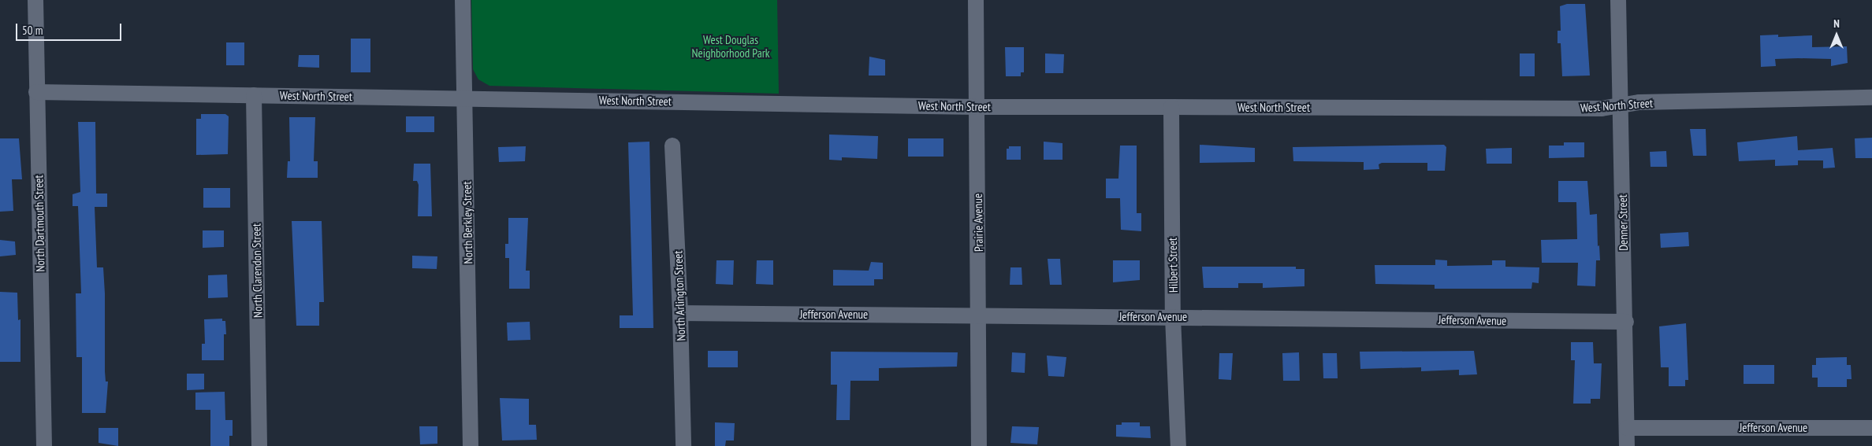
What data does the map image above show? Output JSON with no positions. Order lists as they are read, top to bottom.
{
  "streets": {
    "street": [
      "West North Street",
      "North Berkley Street",
      "Prairie Avenue",
      "Denner Street",
      "North Dartmouth Street",
      "Hilbert Street",
      "North Clarendon Street",
      "North Arlington Street",
      "Jefferson Avenue"
    ]
  },
  "crossings": [
    ["West North Street", "North Berkley Street"],
    ["West North Street", "Prairie Avenue"],
    ["West North Street", "Denner Street"],
    ["West North Street", "North Dartmouth Street"],
    ["West North Street", "Hilbert Street"],
    ["West North Street", "North Clarendon Street"],
    ["Prairie Avenue", "Jefferson Avenue"],
    ["Denner Street", "Jefferson Avenue"],
    ["Hilbert Street", "Jefferson Avenue"],
    ["North Arlington Street", "Jefferson Avenue"]
  ],
  "parks": ["West Douglas Neighborhood Park"],
  "scale_bar": "50 m",
  "north": "top"
}
